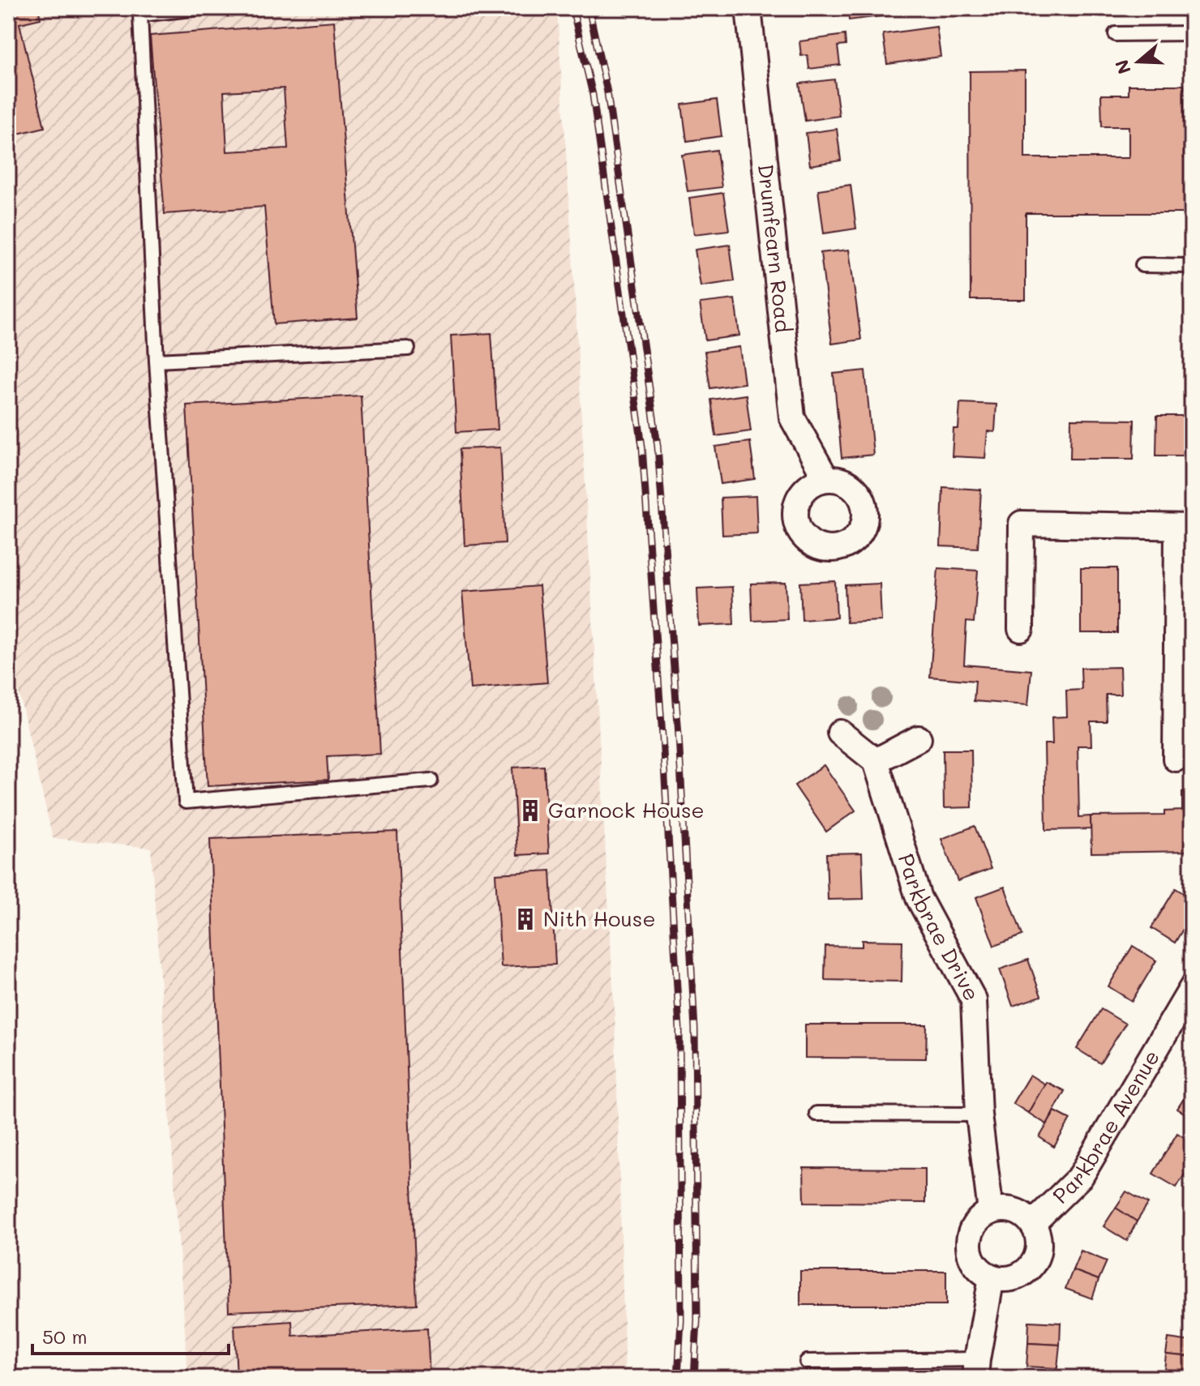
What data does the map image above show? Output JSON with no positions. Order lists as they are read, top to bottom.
{
  "streets": {
    "street": ["Drumfearn Road", "Parkbrae Drive", "Parkbrae Avenue"]
  },
  "crossings": [
    ["Parkbrae Drive", "Parkbrae Avenue"]
  ],
  "places": {
    "building": ["Garnock House", "Nith House"]
  },
  "scale_bar": "50 m",
  "north": "left"
}
